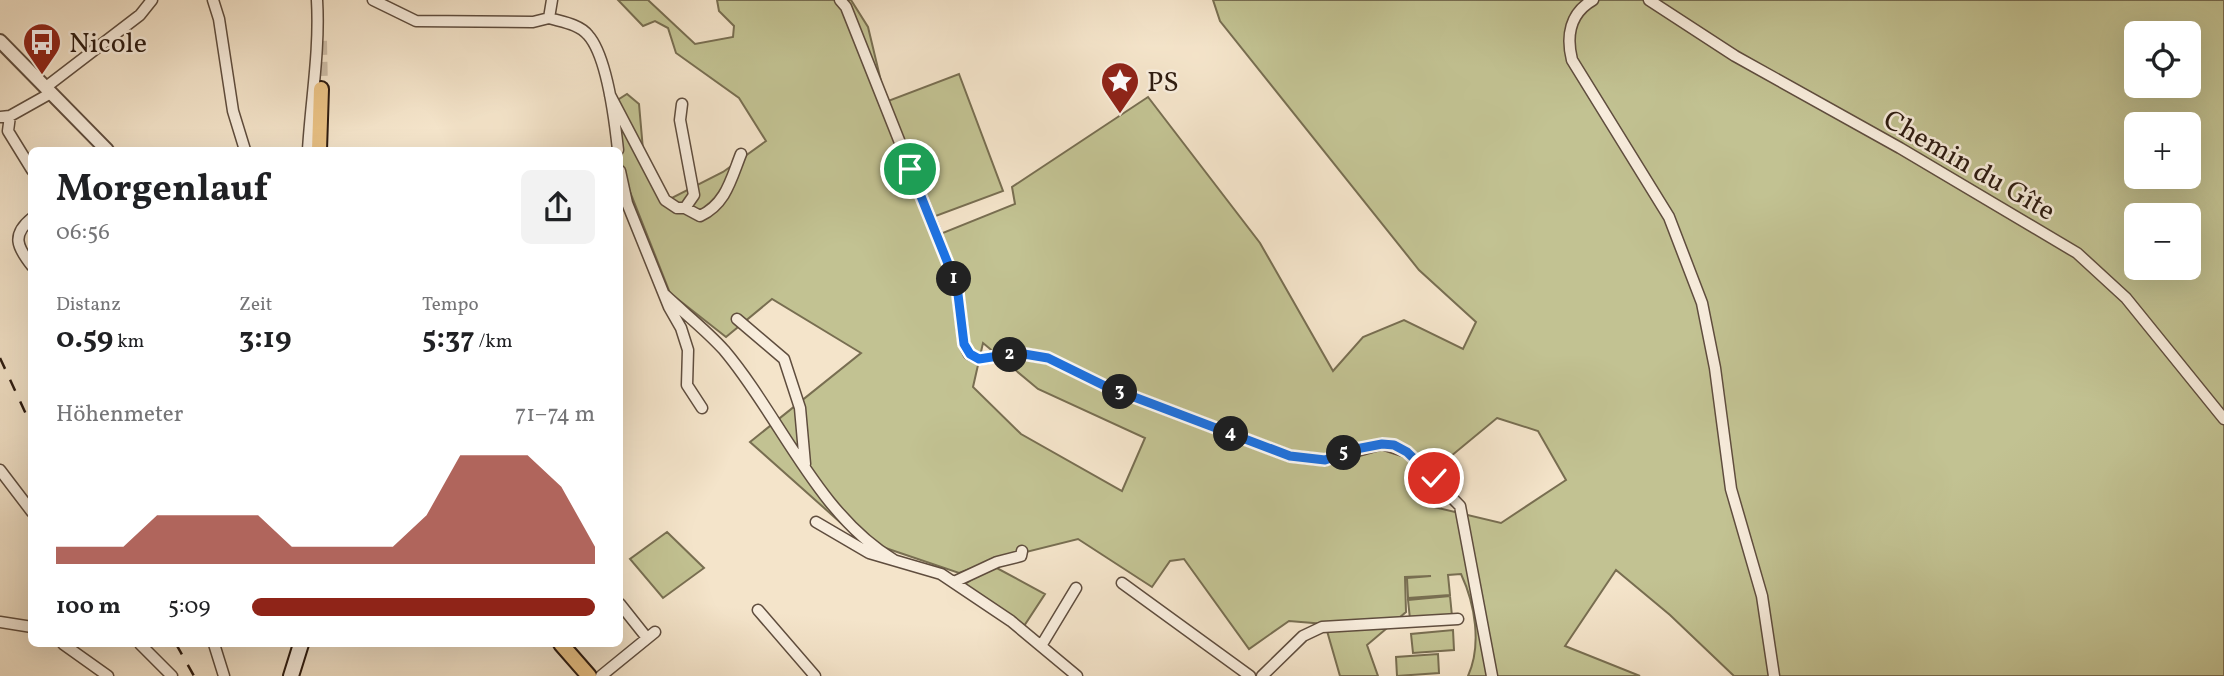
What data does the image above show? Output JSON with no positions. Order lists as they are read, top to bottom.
{
  "streets": {
    "street": ["Chemin du Gîte"]
  },
  "places": {
    "bus stop": ["Nicole"],
    "place": ["PS"]
  },
  "page": {
    "map_buttons": ["+", "−"],
    "heading": ["Morgenlauf", "06:56"],
    "pins": [
      "1",
      "2",
      "3",
      "4",
      "5"
    ],
    "stats": [
      ["Distanz", "0.59 km"],
      ["Zeit", "3:19"],
      ["Tempo", "5:37 /km"]
    ],
    "chart": ["Höhenmeter", "71–74 m"],
    "list": [
      {
        "name": "100 m",
        "note": "5:09"
      }
    ]
  }
}
